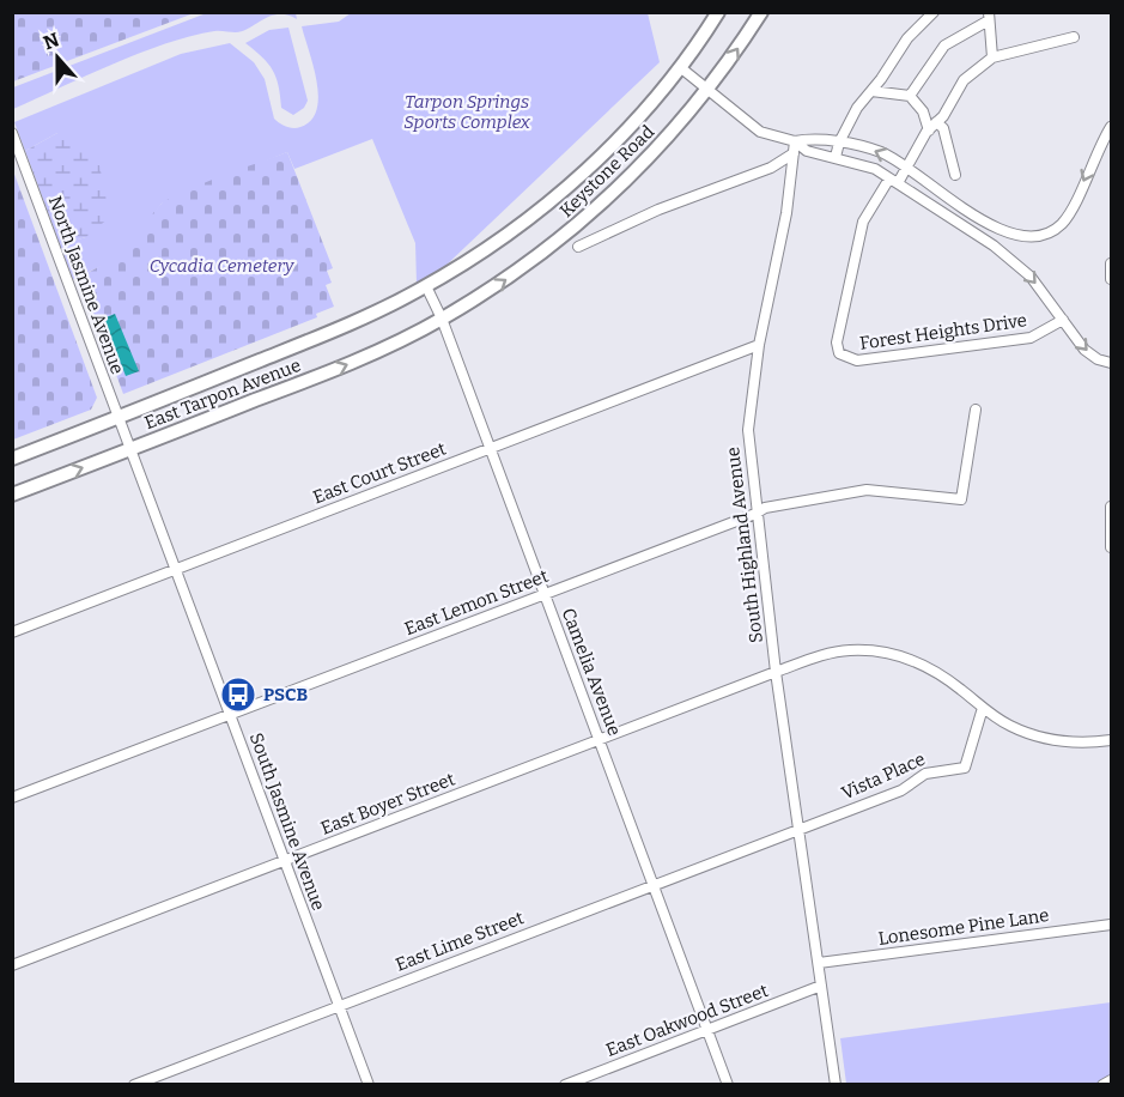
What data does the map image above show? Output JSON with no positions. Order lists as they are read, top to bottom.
{
  "streets": {
    "main road": ["Keystone Road", "East Tarpon Avenue"],
    "street": [
      "North Jasmine Avenue",
      "Forest Heights Drive",
      "East Court Street",
      "South Highland Avenue",
      "East Lemon Street",
      "Camelia Avenue",
      "Vista Place",
      "East Boyer Street",
      "South Jasmine Avenue",
      "Lonesome Pine Lane",
      "East Lime Street",
      "East Oakwood Street"
    ]
  },
  "crossings": [
    ["Keystone Road", "East Tarpon Avenue"],
    ["Keystone Road", "Camelia Avenue"],
    ["North Jasmine Avenue", "East Tarpon Avenue"],
    ["North Jasmine Avenue", "South Jasmine Avenue"],
    ["East Tarpon Avenue", "Camelia Avenue"],
    ["East Tarpon Avenue", "South Jasmine Avenue"],
    ["East Court Street", "South Highland Avenue"],
    ["East Court Street", "Camelia Avenue"],
    ["East Court Street", "South Jasmine Avenue"],
    ["South Highland Avenue", "East Lemon Street"],
    ["South Highland Avenue", "Vista Place"],
    ["South Highland Avenue", "East Boyer Street"],
    ["South Highland Avenue", "Lonesome Pine Lane"],
    ["South Highland Avenue", "East Lime Street"],
    ["South Highland Avenue", "East Oakwood Street"],
    ["East Lemon Street", "Camelia Avenue"],
    ["East Lemon Street", "South Jasmine Avenue"],
    ["Camelia Avenue", "East Boyer Street"],
    ["Camelia Avenue", "East Lime Street"],
    ["Camelia Avenue", "East Oakwood Street"],
    ["Vista Place", "East Boyer Street"],
    ["Vista Place", "East Lime Street"],
    ["East Boyer Street", "South Jasmine Avenue"],
    ["South Jasmine Avenue", "East Lime Street"]
  ],
  "parks": ["Tarpon Springs Sports Complex", "Cycadia Cemetery"],
  "places": {
    "bus stop": ["PSCB"]
  },
  "north": "top"
}
